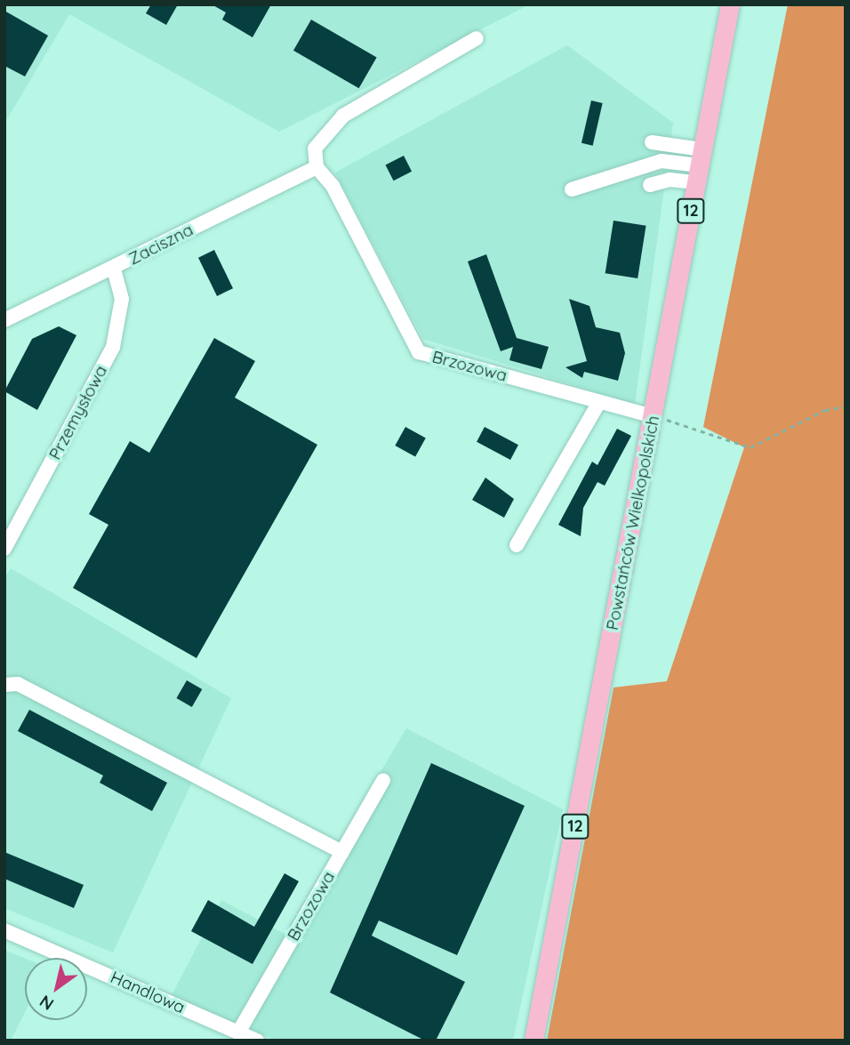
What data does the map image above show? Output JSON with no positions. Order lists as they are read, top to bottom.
{
  "streets": {
    "main road": ["12", "Powstańców Wielkopolskich"],
    "street": [
      "Zaciszna",
      "Brzozowa",
      "Przemysłowa",
      "Handlowa"
    ]
  },
  "crossings": [
    ["Zaciszna", "Brzozowa"],
    ["Zaciszna", "Przemysłowa"],
    ["Brzozowa", "Powstańców Wielkopolskich"],
    ["Brzozowa", "Handlowa"]
  ],
  "north": "bottom left"
}
